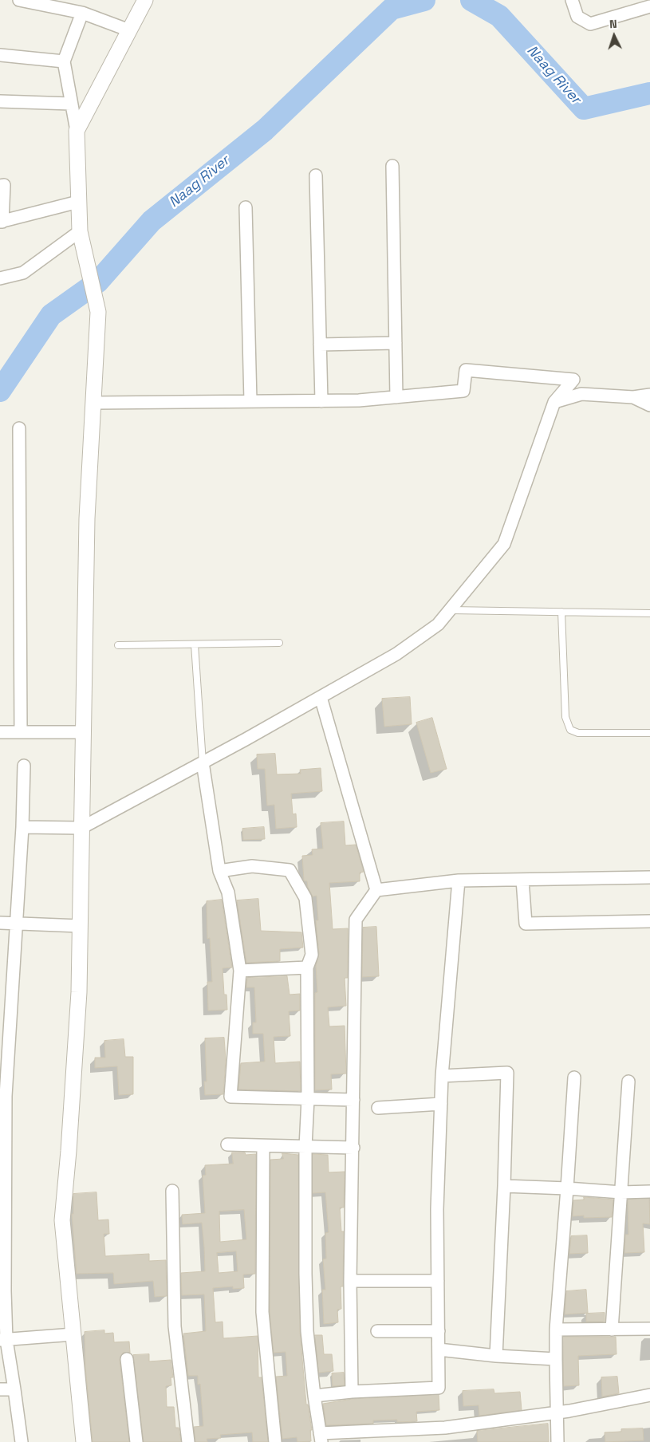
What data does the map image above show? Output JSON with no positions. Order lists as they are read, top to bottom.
{
  "water": ["Naag River"],
  "north": "top"
}
